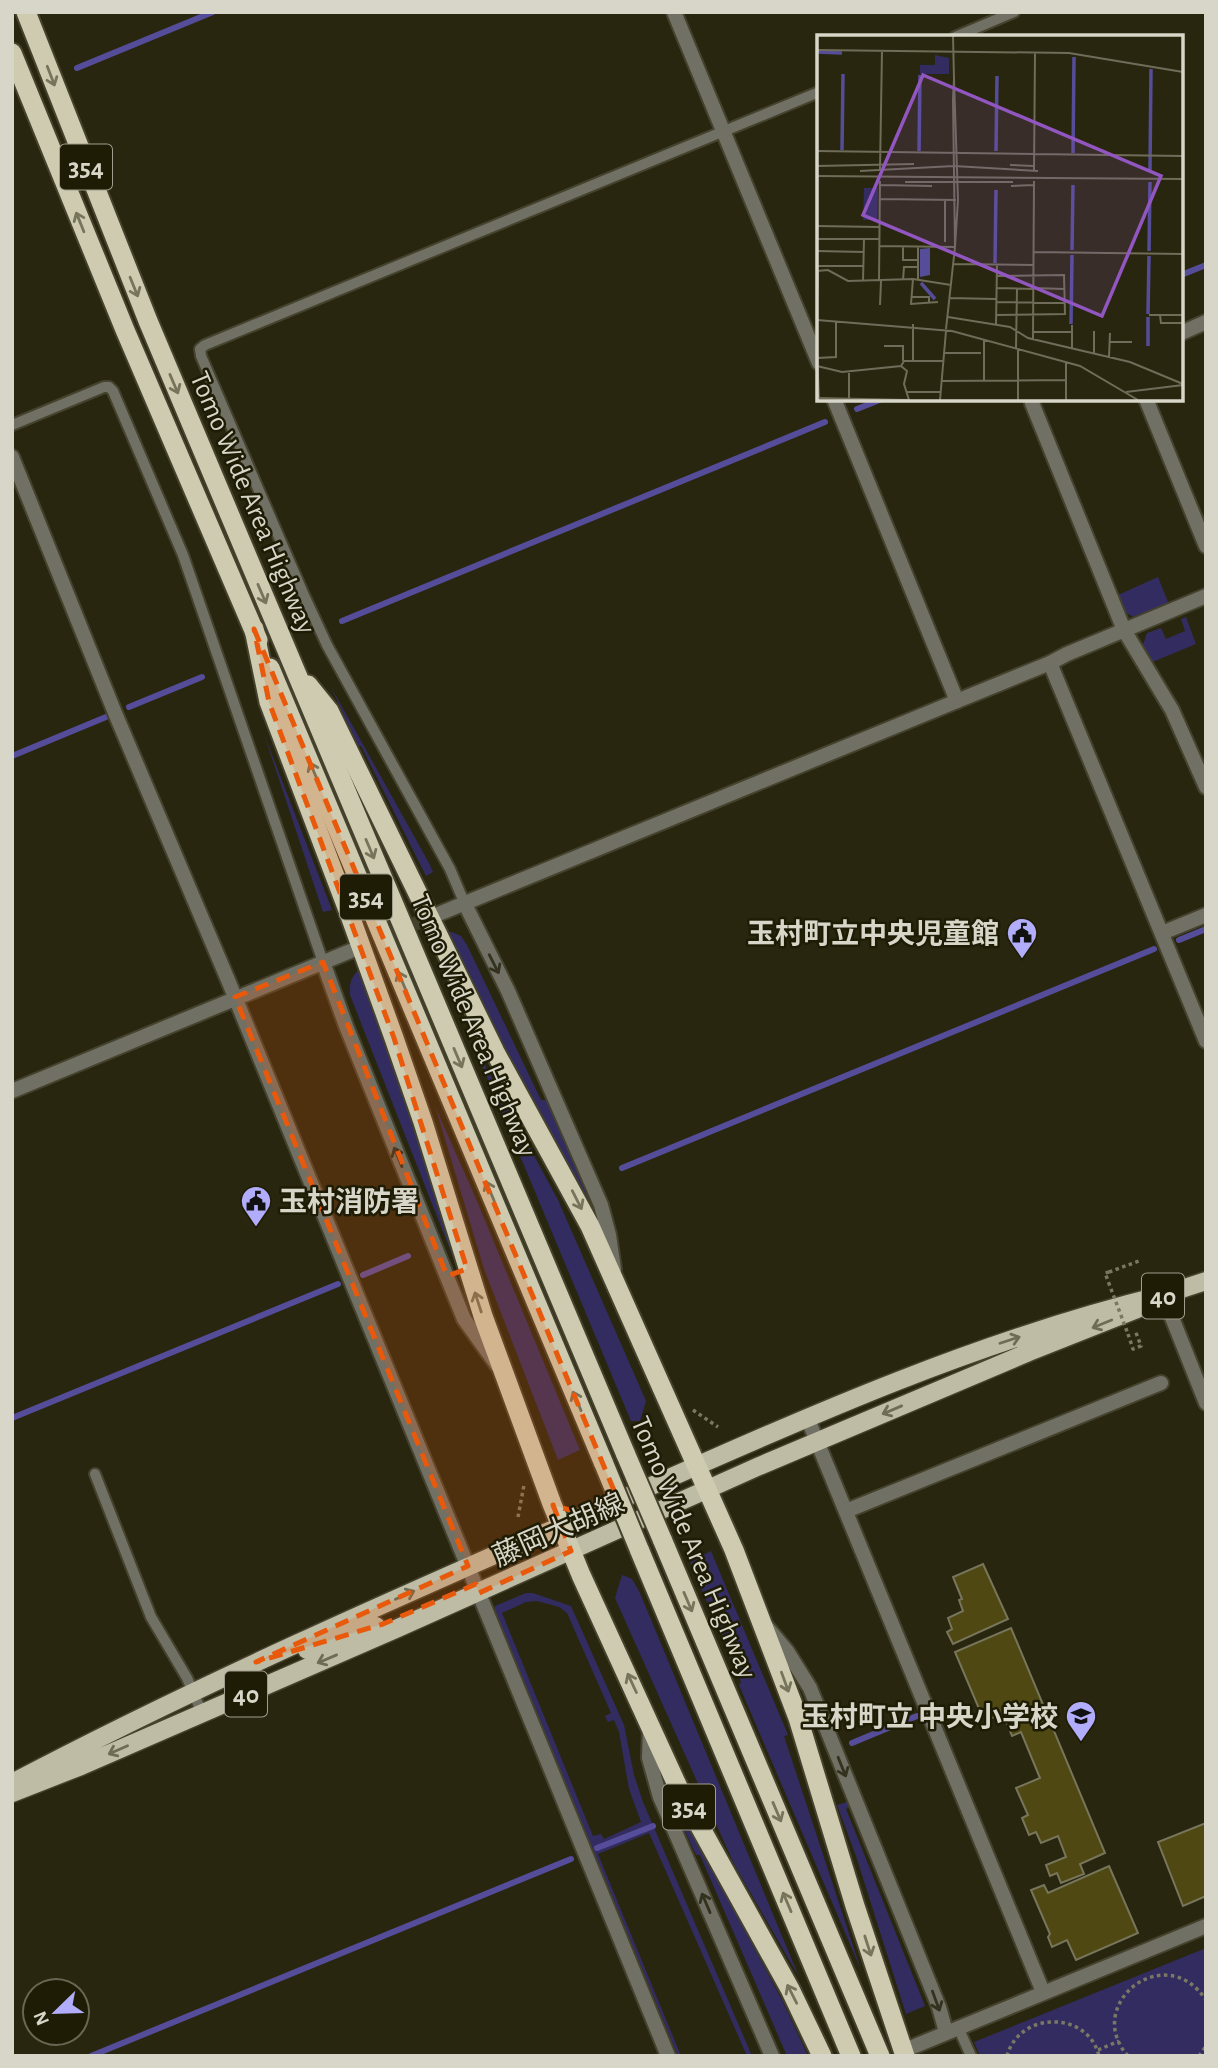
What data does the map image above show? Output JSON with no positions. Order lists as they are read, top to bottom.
{
  "streets": {
    "highway": ["354", "Tomo Wide Area Highway"],
    "main road": ["40", "藤岡大胡線"]
  },
  "crossings": [
    ["354", "Tomo Wide Area Highway"],
    ["354", "藤岡大胡線"]
  ],
  "places": {
    "public building": ["玉村町立中央児童館", "玉村消防署"],
    "school or university": ["玉村町立 中央小学校"]
  },
  "north": "bottom left"
}
